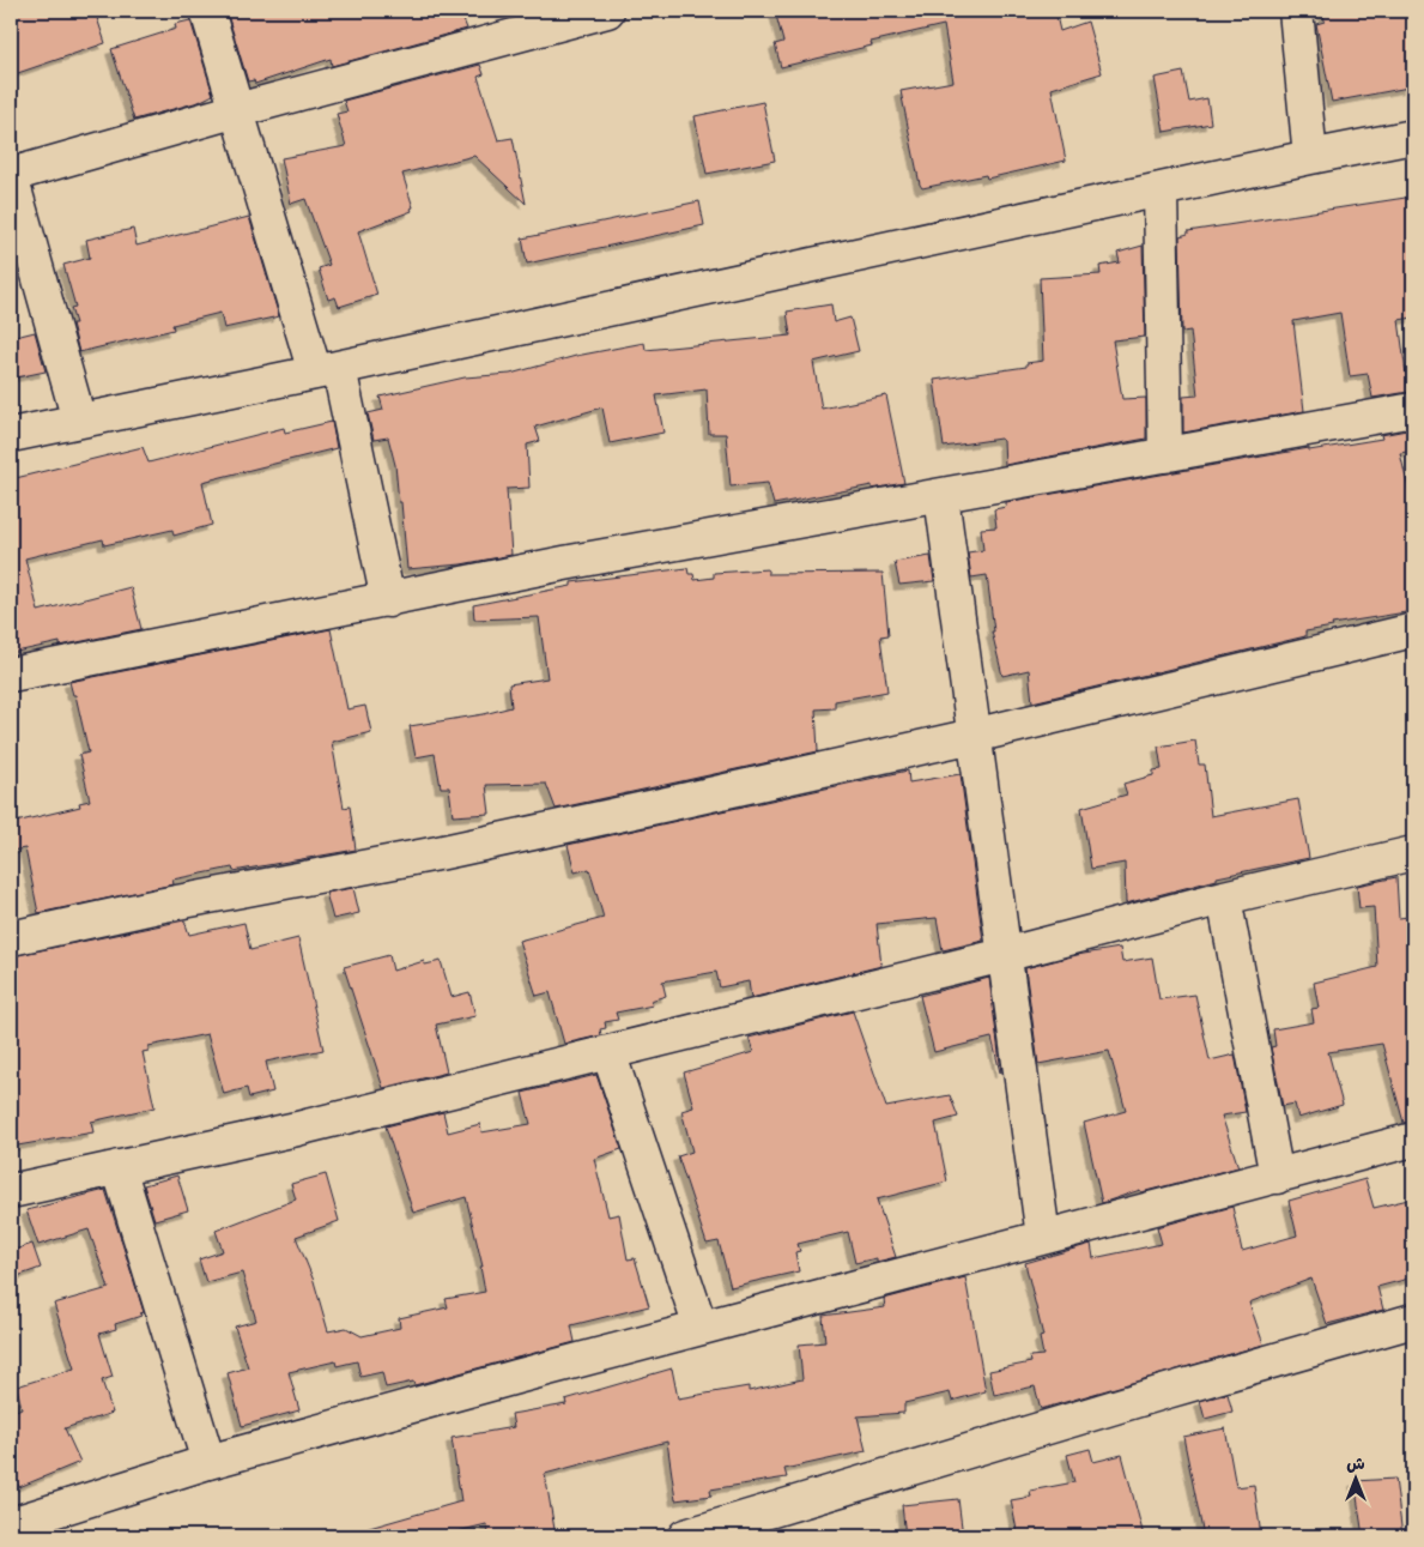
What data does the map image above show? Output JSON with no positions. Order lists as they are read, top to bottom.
{
  "north": "top"
}
